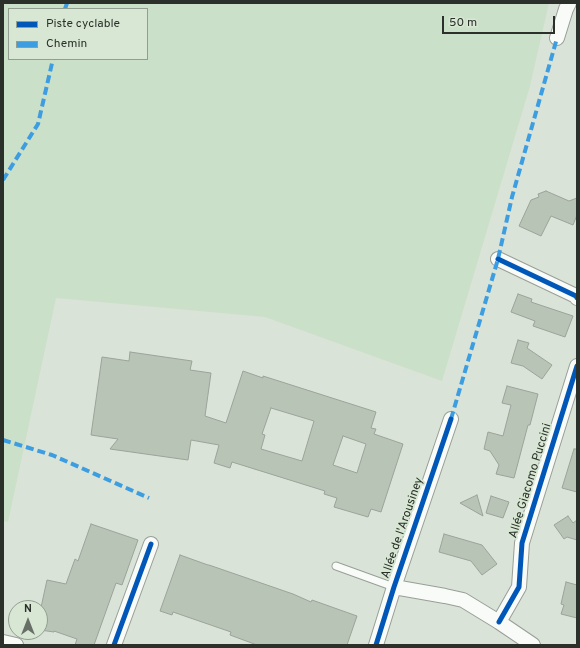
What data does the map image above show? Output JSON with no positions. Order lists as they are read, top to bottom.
{
  "streets": {
    "street": ["Allée Giacomo Puccini", "Allée de l'Arousiney"]
  },
  "legend": ["Piste cyclable", "Chemin"],
  "scale_bar": "50 m",
  "north": "top"
}
